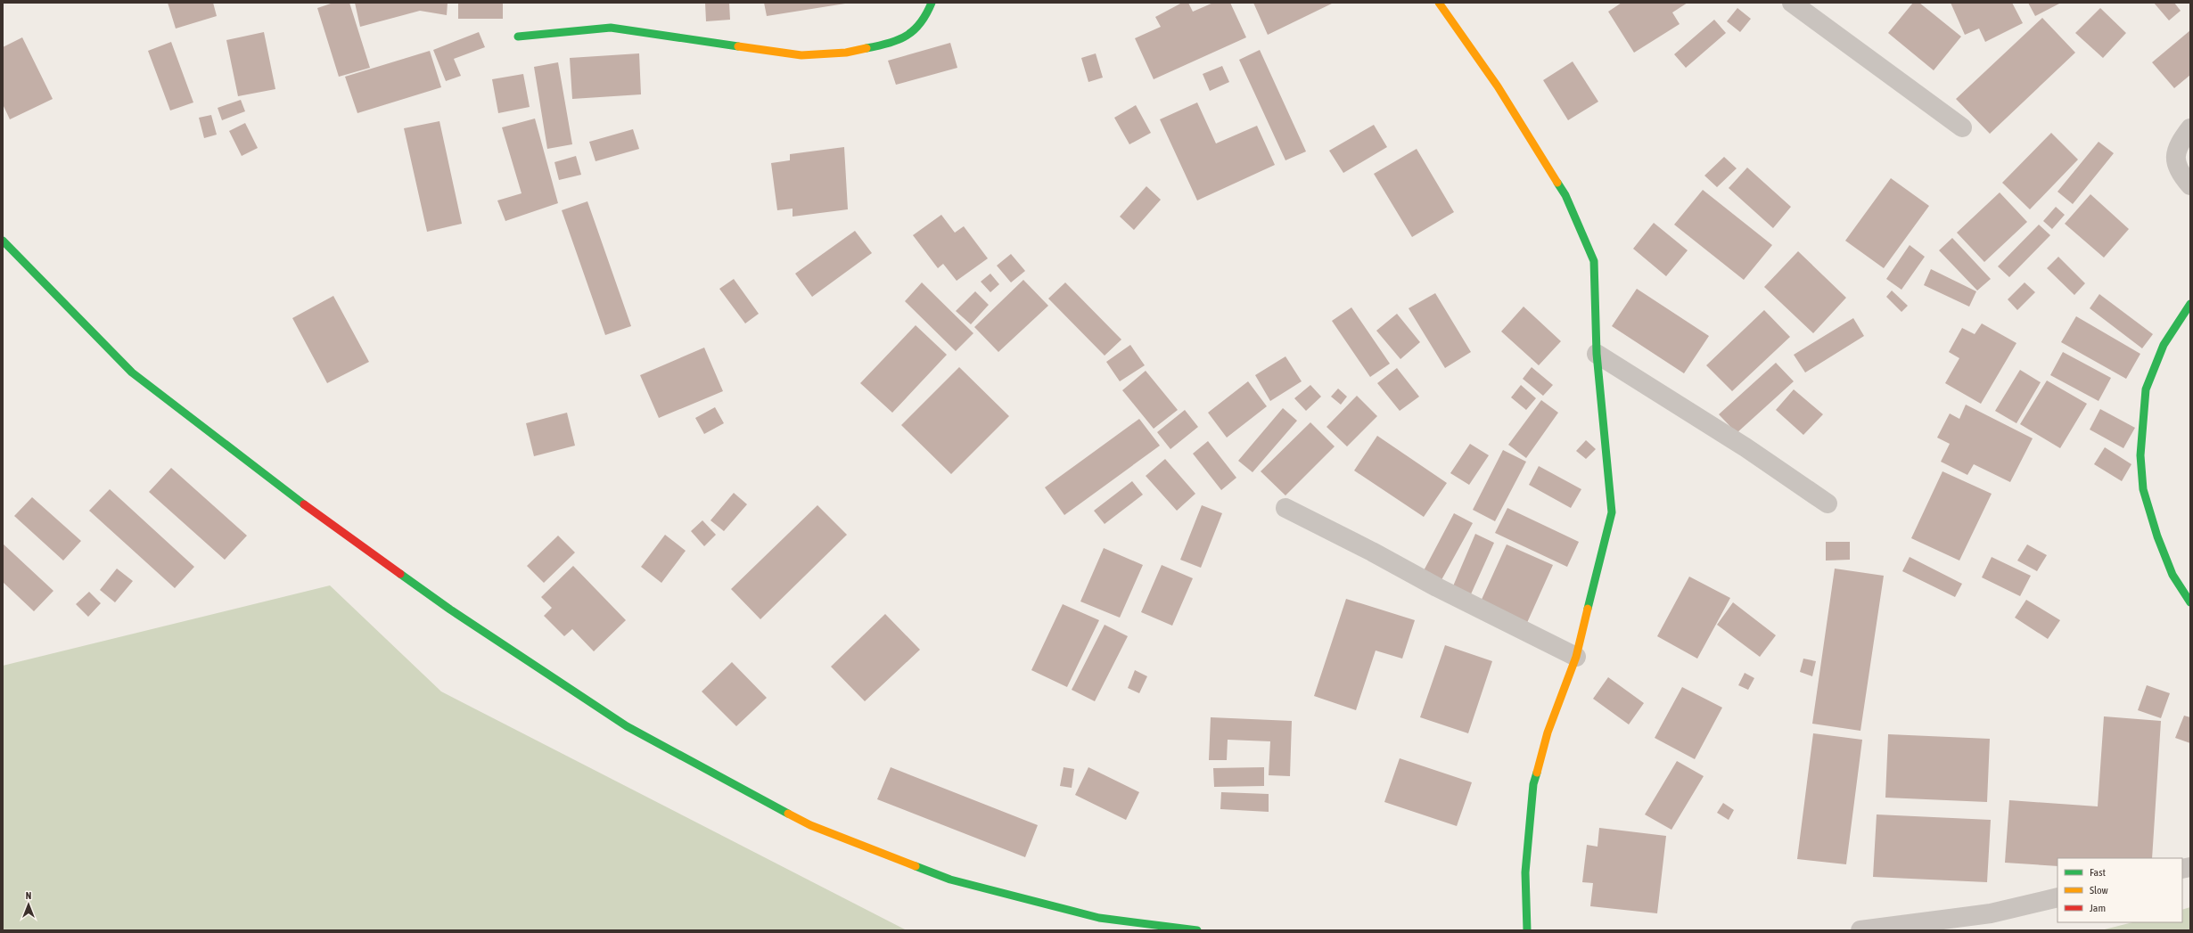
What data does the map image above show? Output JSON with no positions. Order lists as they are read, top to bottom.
{
  "legend": ["Fast", "Slow", "Jam"],
  "north": "top"
}
